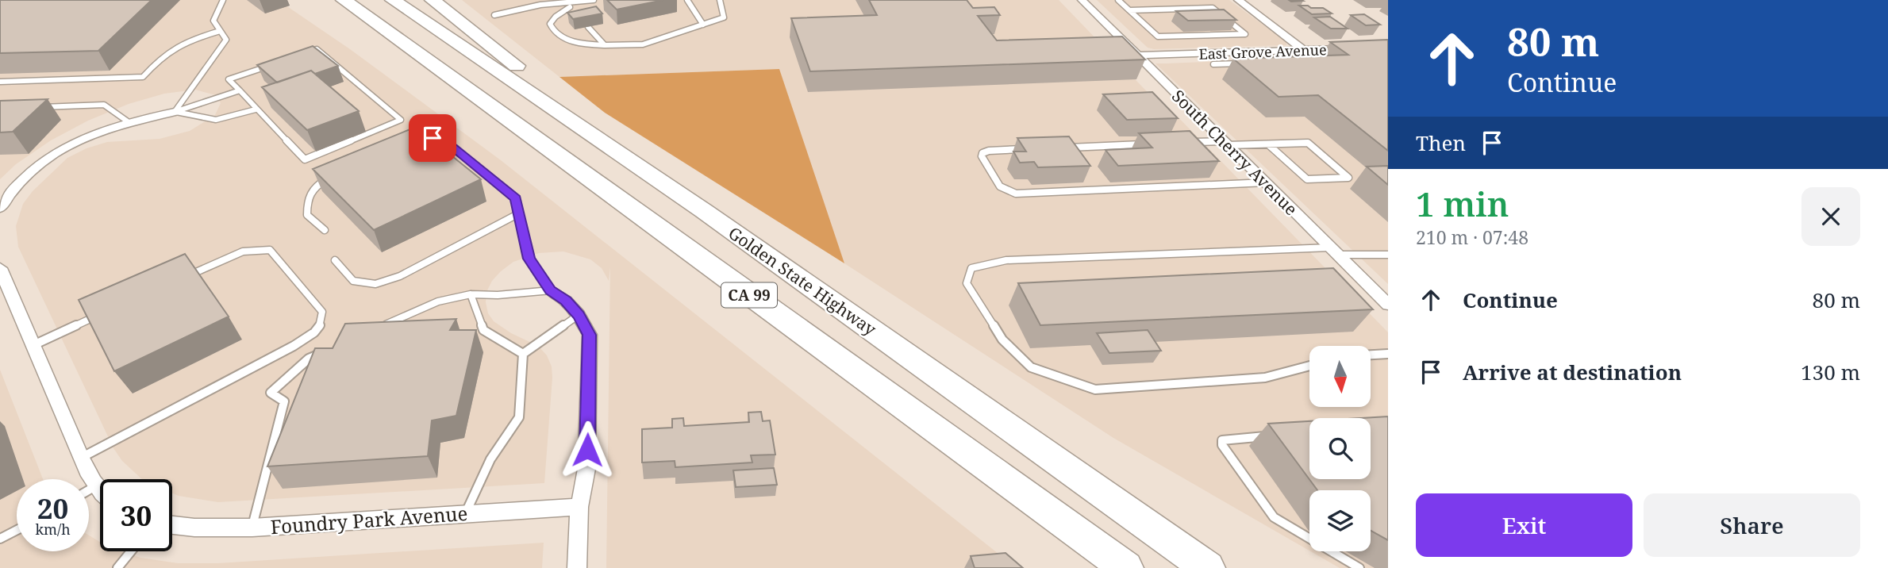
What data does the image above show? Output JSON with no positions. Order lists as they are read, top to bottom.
{
  "streets": {
    "highway": ["Golden State Highway", "CA 99"],
    "street": ["East Grove Avenue", "South Cherry Avenue", "Foundry Park Avenue"]
  },
  "crossings": [
    ["East Grove Avenue", "South Cherry Avenue"]
  ],
  "north": "bottom",
  "page": {
    "turn": ["80 m", "Continue"],
    "then": "Then",
    "heading": ["1 min", "210 m · 07:48"],
    "list": [
      {
        "name": "Continue",
        "value": "80 m"
      },
      {
        "name": "Arrive at destination",
        "value": "130 m"
      }
    ],
    "speed": "20 km/h",
    "limit": "30",
    "buttons": ["Exit", "Share"]
  }
}
